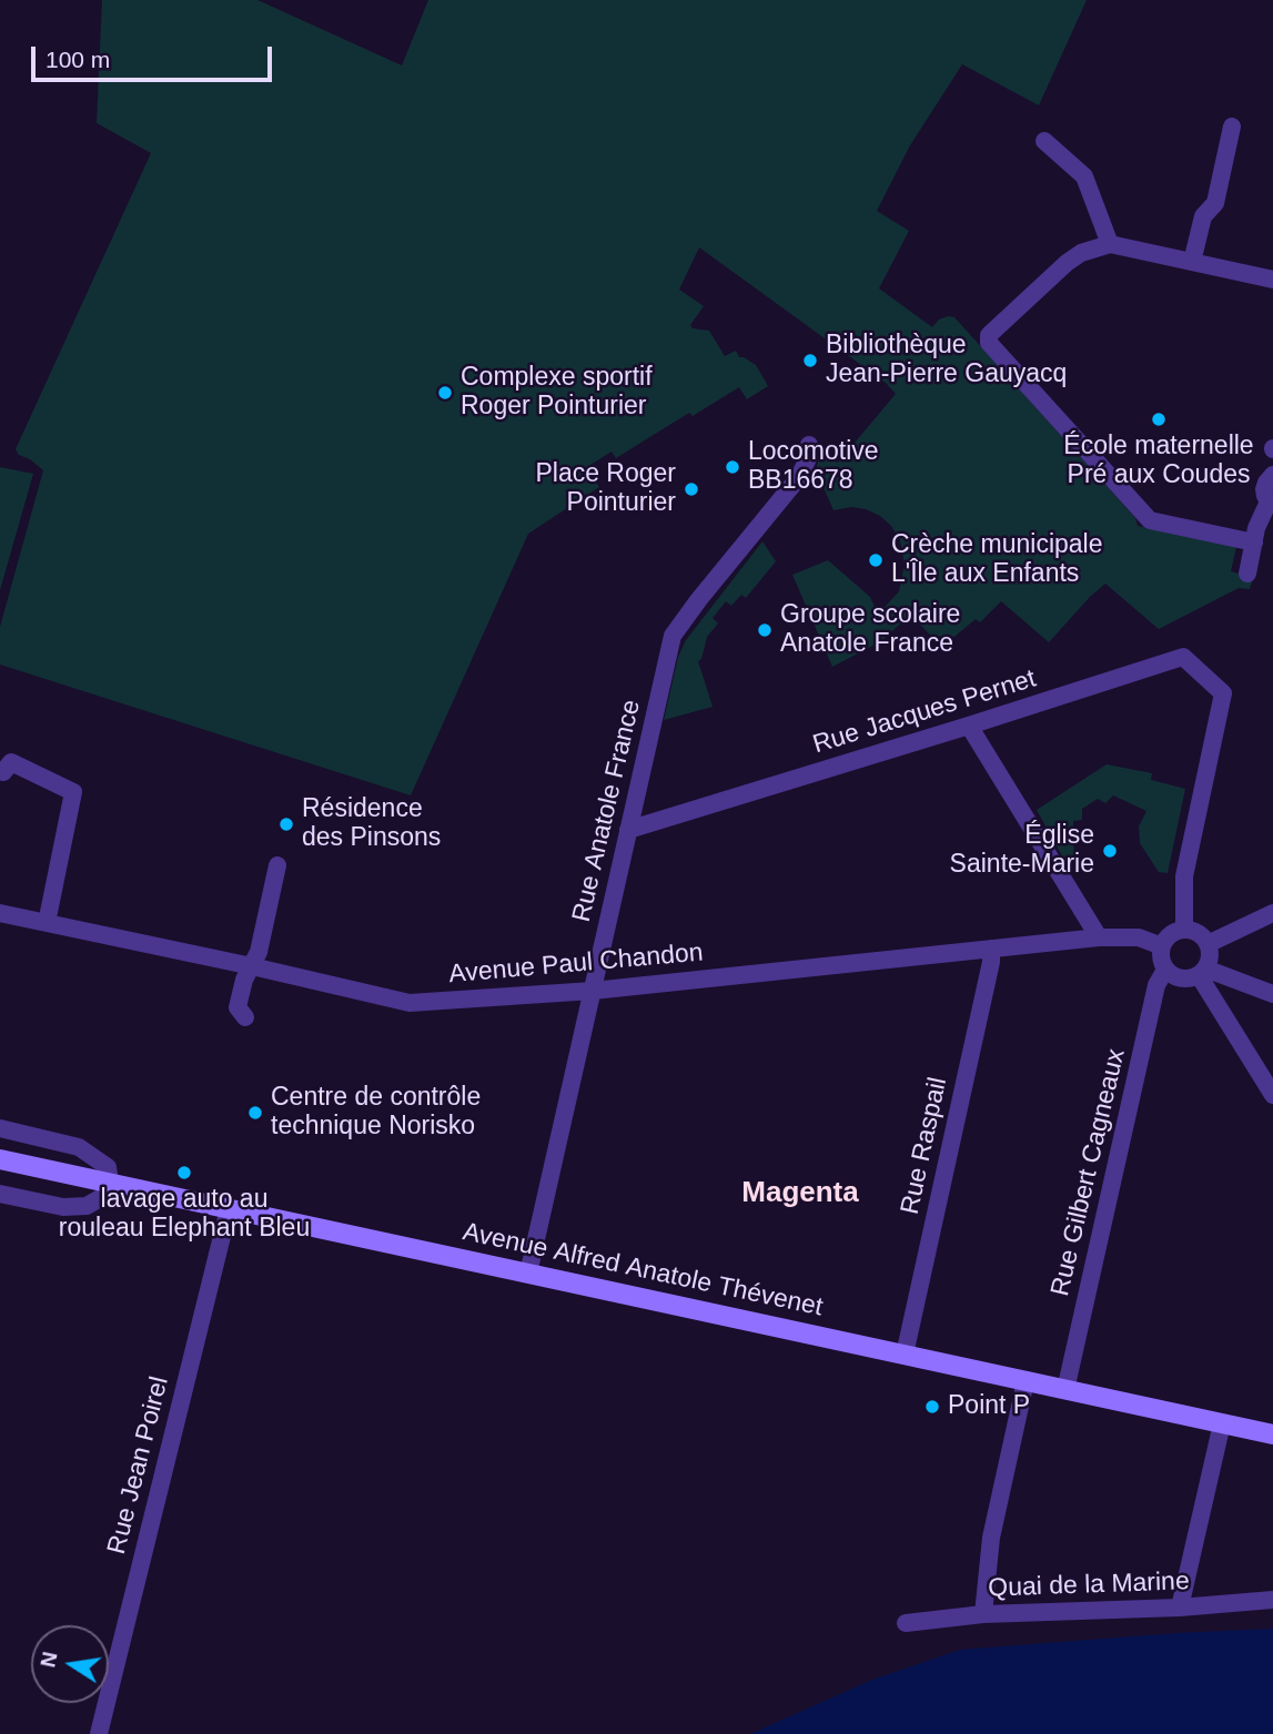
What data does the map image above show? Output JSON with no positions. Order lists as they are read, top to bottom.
{
  "streets": {
    "main road": ["Avenue Alfred Anatole Thévenet"],
    "street": [
      "Rue Jacques Pernet",
      "Rue Anatole France",
      "Avenue Paul Chandon",
      "Rue Raspail",
      "Rue Gilbert Cagneaux",
      "Rue Jean Poirel",
      "Quai de la Marine"
    ]
  },
  "crossings": [
    ["Rue Jacques Pernet", "Rue Anatole France"],
    ["Rue Jacques Pernet", "Avenue Paul Chandon"],
    ["Rue Jacques Pernet", "Rue Gilbert Cagneaux"],
    ["Rue Anatole France", "Avenue Paul Chandon"],
    ["Rue Anatole France", "Avenue Alfred Anatole Thévenet"],
    ["Avenue Paul Chandon", "Rue Raspail"],
    ["Avenue Paul Chandon", "Rue Gilbert Cagneaux"],
    ["Rue Raspail", "Avenue Alfred Anatole Thévenet"],
    ["Rue Gilbert Cagneaux", "Avenue Alfred Anatole Thévenet"],
    ["Avenue Alfred Anatole Thévenet", "Rue Jean Poirel"]
  ],
  "districts": ["Magenta"],
  "places": [
    "Bibliothèque Jean-Pierre Gauyacq",
    "Complexe sportif Roger Pointurier",
    "École maternelle Pré aux Coudes",
    "Locomotive BB16678",
    "Place Roger Pointurier",
    "Crèche municipale L'Île aux Enfants",
    "Groupe scolaire Anatole France",
    "Résidence des Pinsons",
    "Église Sainte-Marie",
    "Centre de contrôle technique Norisko",
    "lavage auto au rouleau Elephant Bleu",
    "Point P"
  ],
  "scale_bar": "100 m",
  "north": "left"
}
